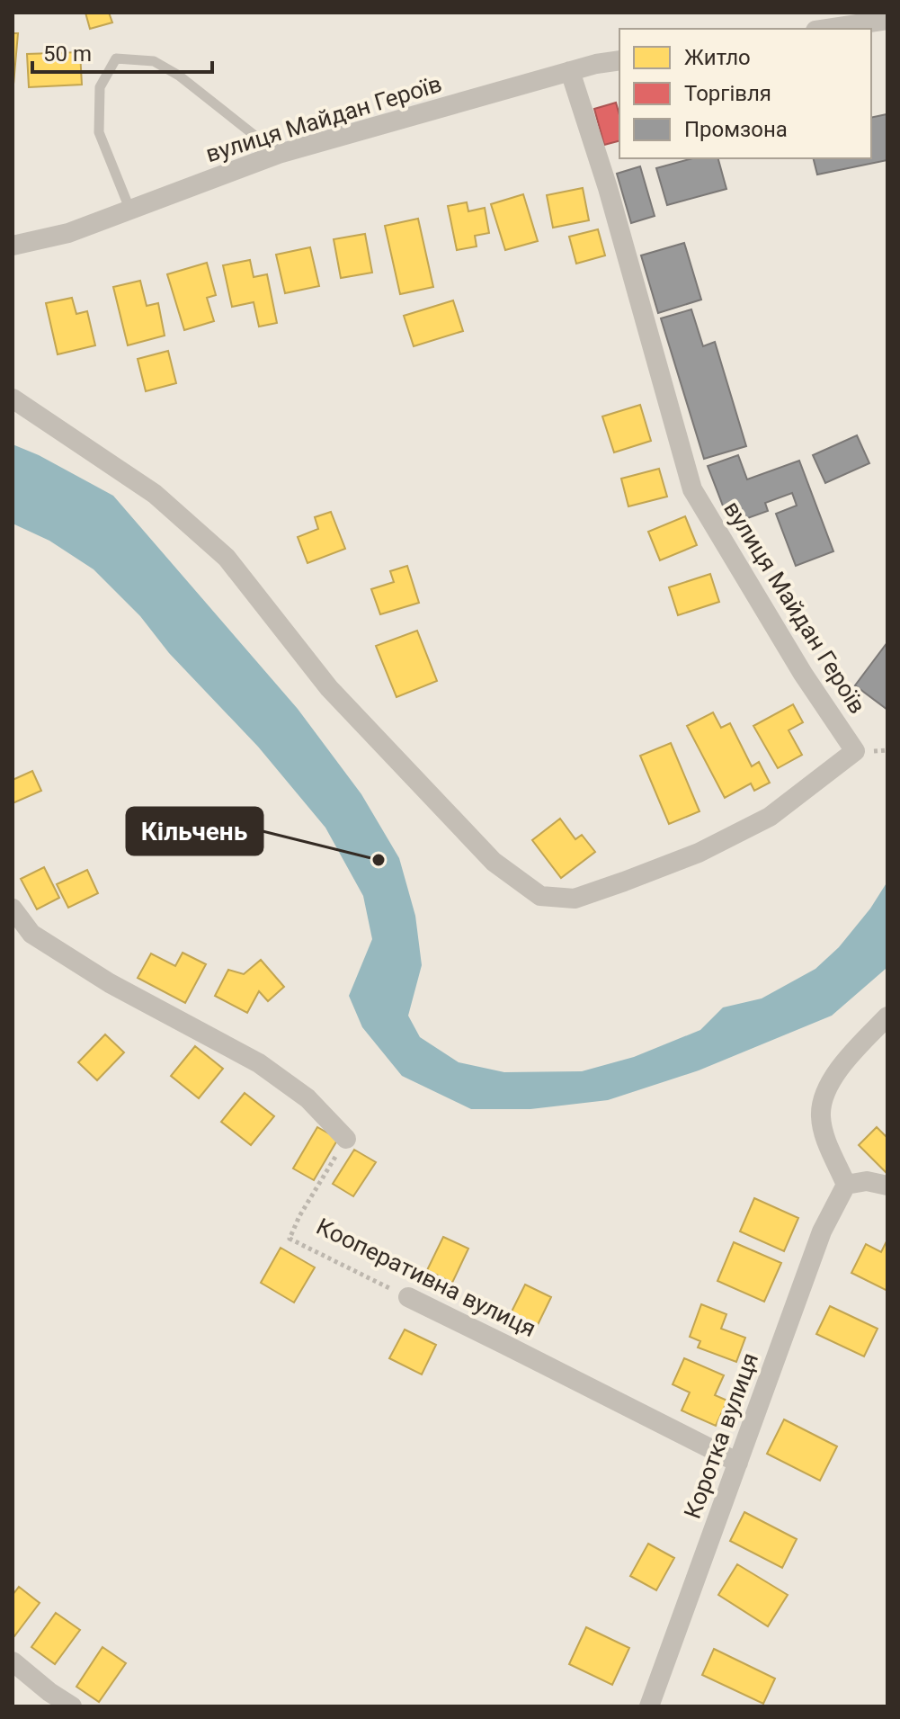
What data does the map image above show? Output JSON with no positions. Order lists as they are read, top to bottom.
{
  "streets": {
    "street": ["вулиця Майдан Героїв", "Кооперативна вулиця", "Коротка вулиця"]
  },
  "crossings": [
    ["Кооперативна вулиця", "Коротка вулиця"]
  ],
  "places": ["Кільчень"],
  "legend": ["Житло", "Торгівля", "Промзона"],
  "scale_bar": "50 m"
}
